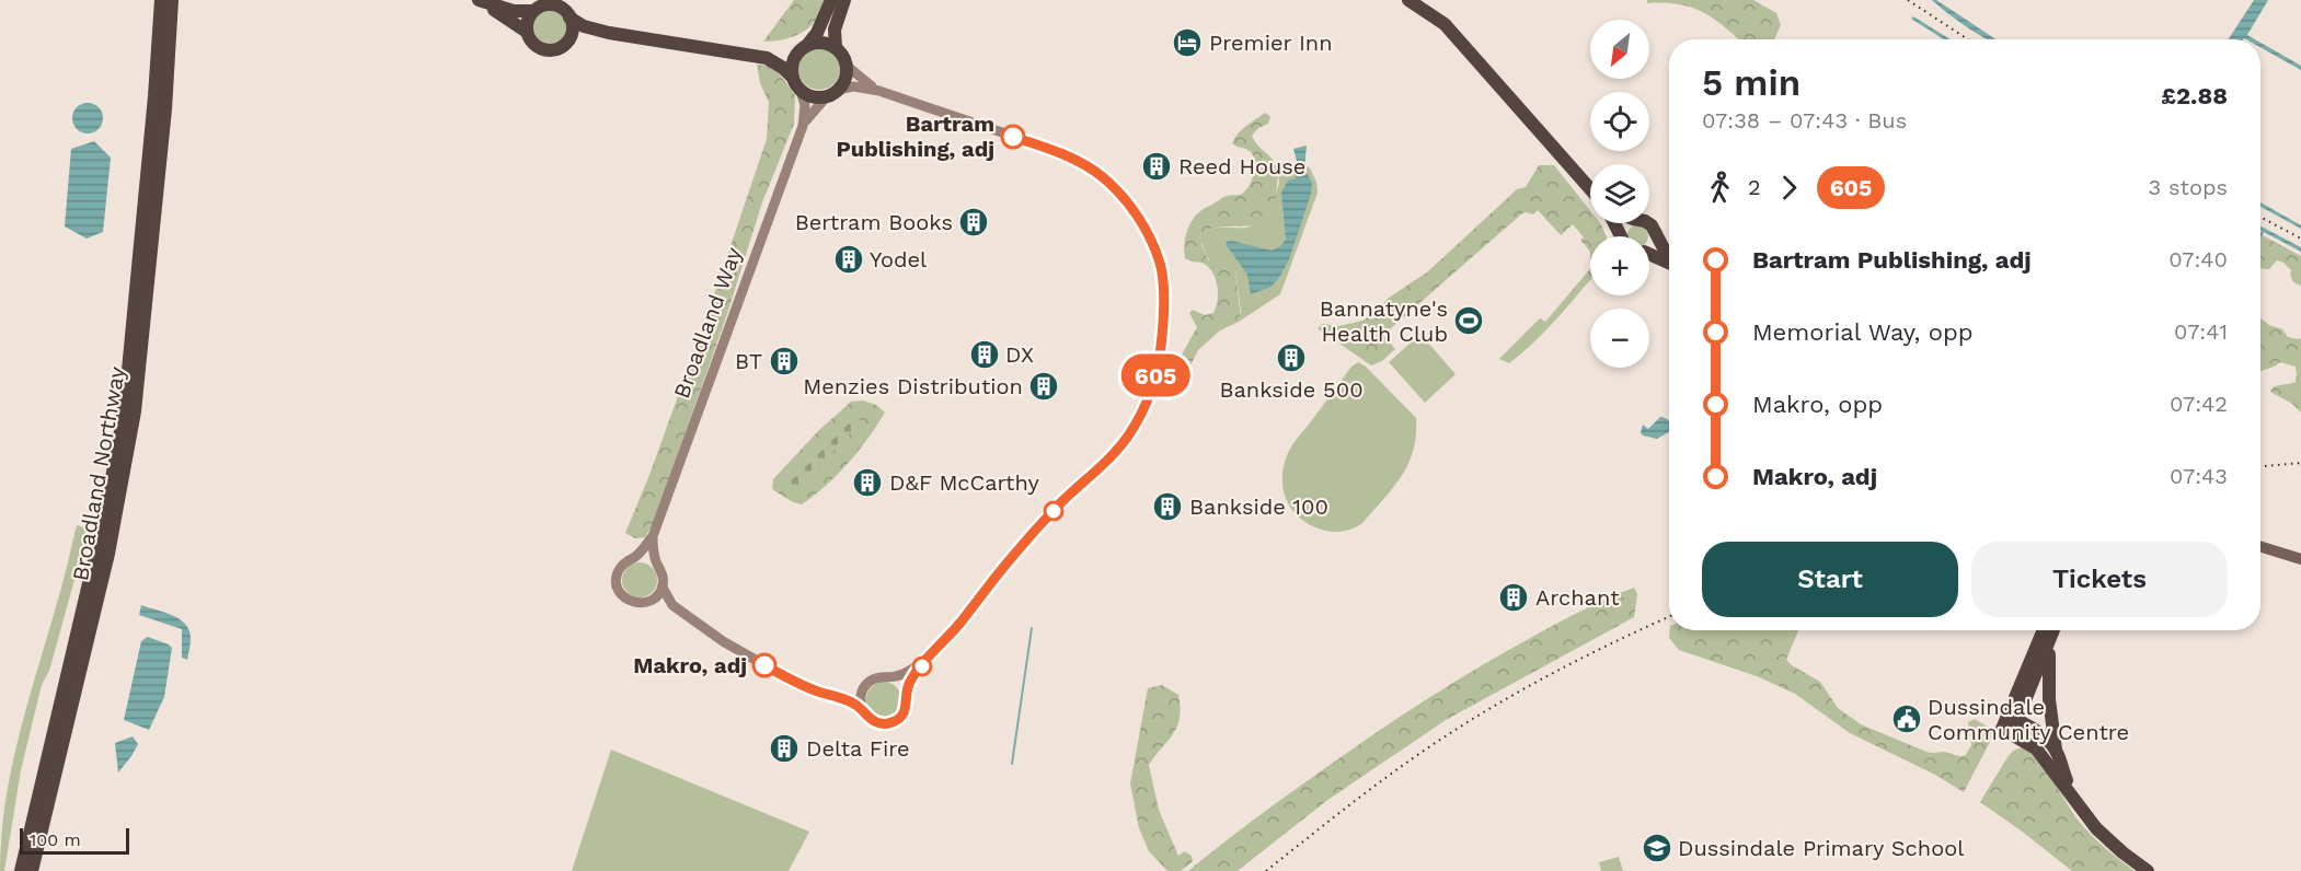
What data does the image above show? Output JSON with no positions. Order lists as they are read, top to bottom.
{
  "streets": {
    "highway": ["Broadland Northway"],
    "street": ["Broadland Way"]
  },
  "places": {
    "hotel": ["Premier Inn"],
    "other": ["Bartram Publishing, adj", "Makro, adj"],
    "building": [
      "Reed House",
      "Bertram Books",
      "Yodel",
      "DX",
      "Bankside 500",
      "BT",
      "Menzies Distribution",
      "D&F McCarthy",
      "Bankside 100",
      "Archant",
      "Delta Fire"
    ],
    "sports": ["Bannatyne's Health Club"],
    "public building": ["Dussindale Community Centre"],
    "school or university": ["Dussindale Primary School"]
  },
  "lines": ["bus line 605"],
  "scale_bar": "100 m",
  "north": "bottom left",
  "page": {
    "on_map": "605",
    "map_buttons": ["+", "−"],
    "heading": ["5 min", "07:38 – 07:43 · Bus", "£2.88"],
    "legs": ["2", "605", "3 stops"],
    "list": [
      {
        "name": "Bartram Publishing, adj",
        "value": "07:40"
      },
      {
        "name": "Memorial Way, opp",
        "value": "07:41"
      },
      {
        "name": "Makro, opp",
        "value": "07:42"
      },
      {
        "name": "Makro, adj",
        "value": "07:43"
      }
    ],
    "buttons": ["Start", "Tickets"],
    "scale": "100 m"
  }
}
